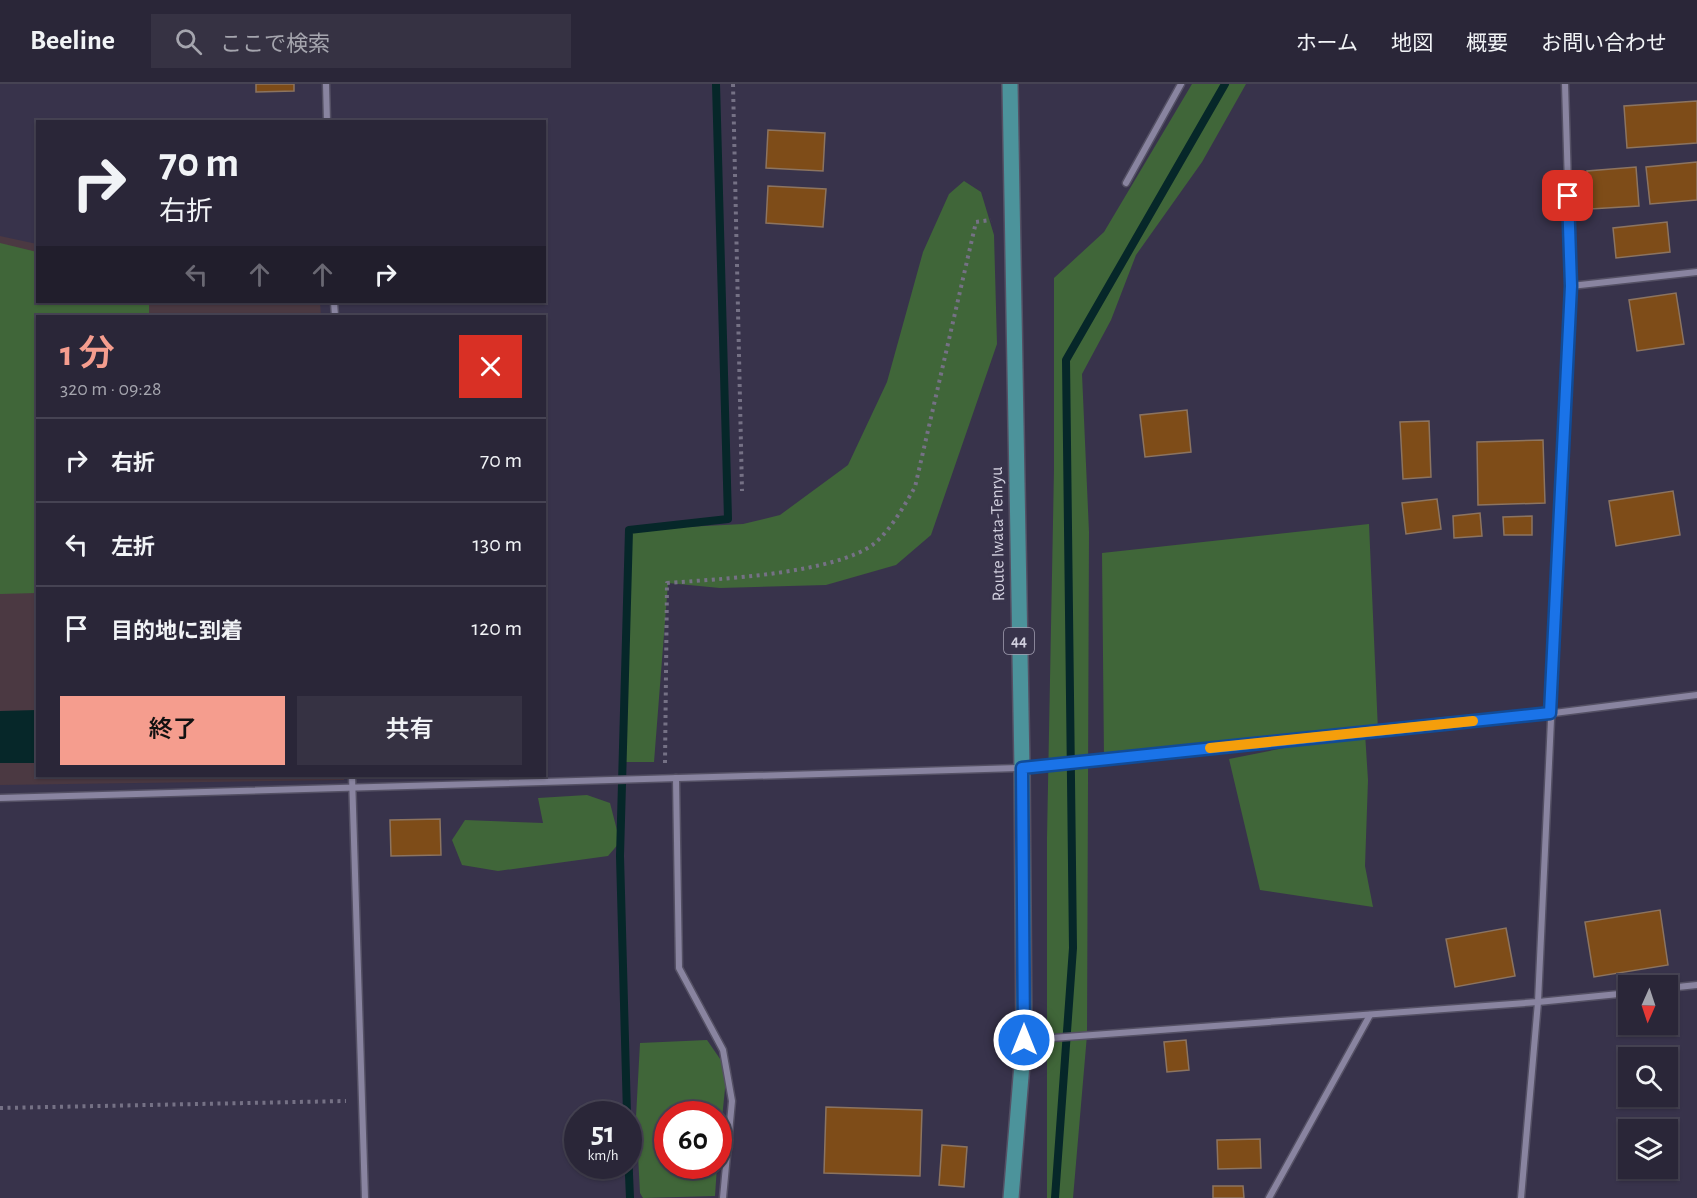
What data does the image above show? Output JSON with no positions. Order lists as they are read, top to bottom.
{
  "streets": {
    "main road": ["Route Iwata-Tenryu", "44"]
  },
  "north": "bottom",
  "page": {
    "header": "Beeline",
    "search": "ここで検索",
    "nav": [
      "ホーム",
      "地図",
      "概要",
      "お問い合わせ"
    ],
    "turn": ["70 m", "右折"],
    "heading": ["1 分", "320 m · 09:28"],
    "list": [
      {
        "name": "右折",
        "value": "70 m"
      },
      {
        "name": "左折",
        "value": "130 m"
      },
      {
        "name": "目的地に到着",
        "value": "120 m"
      }
    ],
    "buttons": ["終了", "共有"],
    "speed": "51 km/h",
    "limit": "60"
  }
}
